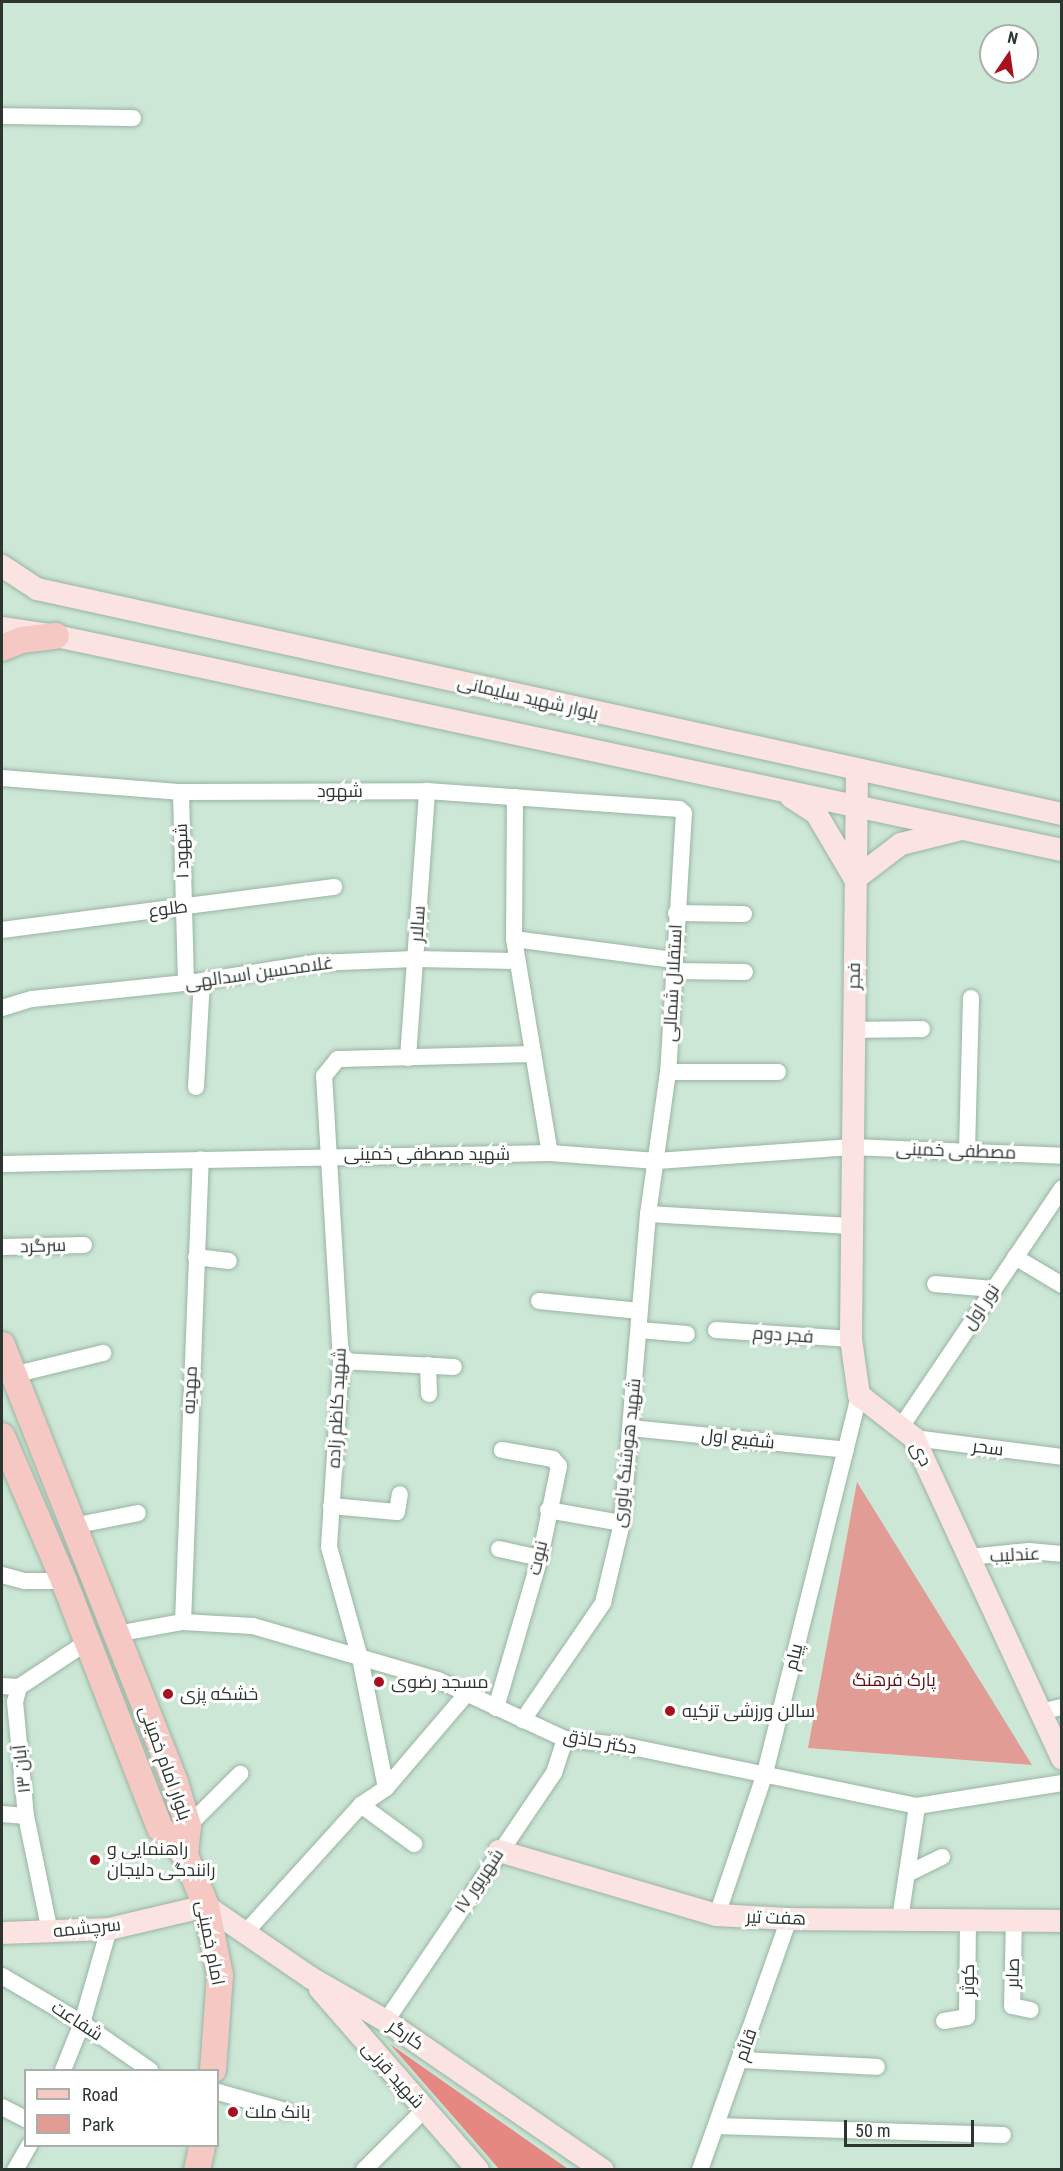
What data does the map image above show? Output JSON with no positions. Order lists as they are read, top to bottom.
{
  "streets": {
    "main road": ["بلوار امام خمینی", "امام خمینی"],
    "street": [
      "بلوار شهید سلیمانی",
      "شهود",
      "شهود ۱",
      "طلوع",
      "سالار",
      "غلامحسین اسدالهی",
      "فجر",
      "استقلال شمالی",
      "مصطفی خمینی",
      "شهید مصطفی خمینی",
      "سرگرد",
      "نور اول",
      "فجر دوم",
      "مهدیه",
      "شهید کاظم زاده",
      "شفیع اول",
      "سحر",
      "شهید هوشنگ یاوری",
      "دی",
      "عندلیب",
      "نبوت",
      "پیام",
      "دکتر حاذق",
      "۱۳ آبان",
      "۱۷ شهریور",
      "هفت تیر",
      "سرچشمه",
      "صابر",
      "کوثر",
      "شفاعت",
      "کارگر",
      "قائم",
      "شهید قرنی"
    ]
  },
  "crossings": [
    ["بلوار شهید سلیمانی", "فجر"],
    ["شهود", "شهود ۱"],
    ["شهود", "سالار"],
    ["شهود", "استقلال شمالی"],
    ["شهود ۱", "طلوع"],
    ["شهود ۱", "غلامحسین اسدالهی"],
    ["سالار", "غلامحسین اسدالهی"],
    ["سالار", "شهید کاظم زاده"],
    ["فجر", "مصطفی خمینی"],
    ["فجر", "شهید مصطفی خمینی"],
    ["استقلال شمالی", "شهید مصطفی خمینی"],
    ["استقلال شمالی", "شهید هوشنگ یاوری"],
    ["مصطفی خمینی", "شهید مصطفی خمینی"],
    ["شهید مصطفی خمینی", "مهدیه"],
    ["شهید مصطفی خمینی", "شهید کاظم زاده"],
    ["شهید مصطفی خمینی", "شهید هوشنگ یاوری"],
    ["نور اول", "سحر"],
    ["نور اول", "دی"],
    ["مهدیه", "دکتر حاذق"],
    ["شهید کاظم زاده", "دکتر حاذق"],
    ["شفیع اول", "شهید هوشنگ یاوری"],
    ["شفیع اول", "پیام"],
    ["سحر", "دی"],
    ["شهید هوشنگ یاوری", "دکتر حاذق"],
    ["دی", "عندلیب"],
    ["دی", "پیام"],
    ["نبوت", "دکتر حاذق"],
    ["پیام", "دکتر حاذق"],
    ["پیام", "هفت تیر"],
    ["دکتر حاذق", "بلوار امام خمینی"],
    ["دکتر حاذق", "۱۷ شهریور"],
    ["بلوار امام خمینی", "۱۳ آبان"],
    ["بلوار امام خمینی", "امام خمینی"],
    ["۱۳ آبان", "سرچشمه"],
    ["۱۷ شهریور", "هفت تیر"],
    ["۱۷ شهریور", "کارگر"],
    ["هفت تیر", "صابر"],
    ["هفت تیر", "کوثر"],
    ["هفت تیر", "قائم"],
    ["سرچشمه", "امام خمینی"],
    ["سرچشمه", "کارگر"],
    ["امام خمینی", "کارگر"],
    ["کارگر", "شهید قرنی"]
  ],
  "parks": ["پارک فرهنگ"],
  "places": [
    "مسجد رضوی",
    "خشکه پزی",
    "سالن ورزشی تزکیه",
    "راهنمایی و رانندگی دلیجان",
    "بانک ملت"
  ],
  "legend": ["Road", "Park"],
  "scale_bar": "50 m",
  "north": "top"
}
